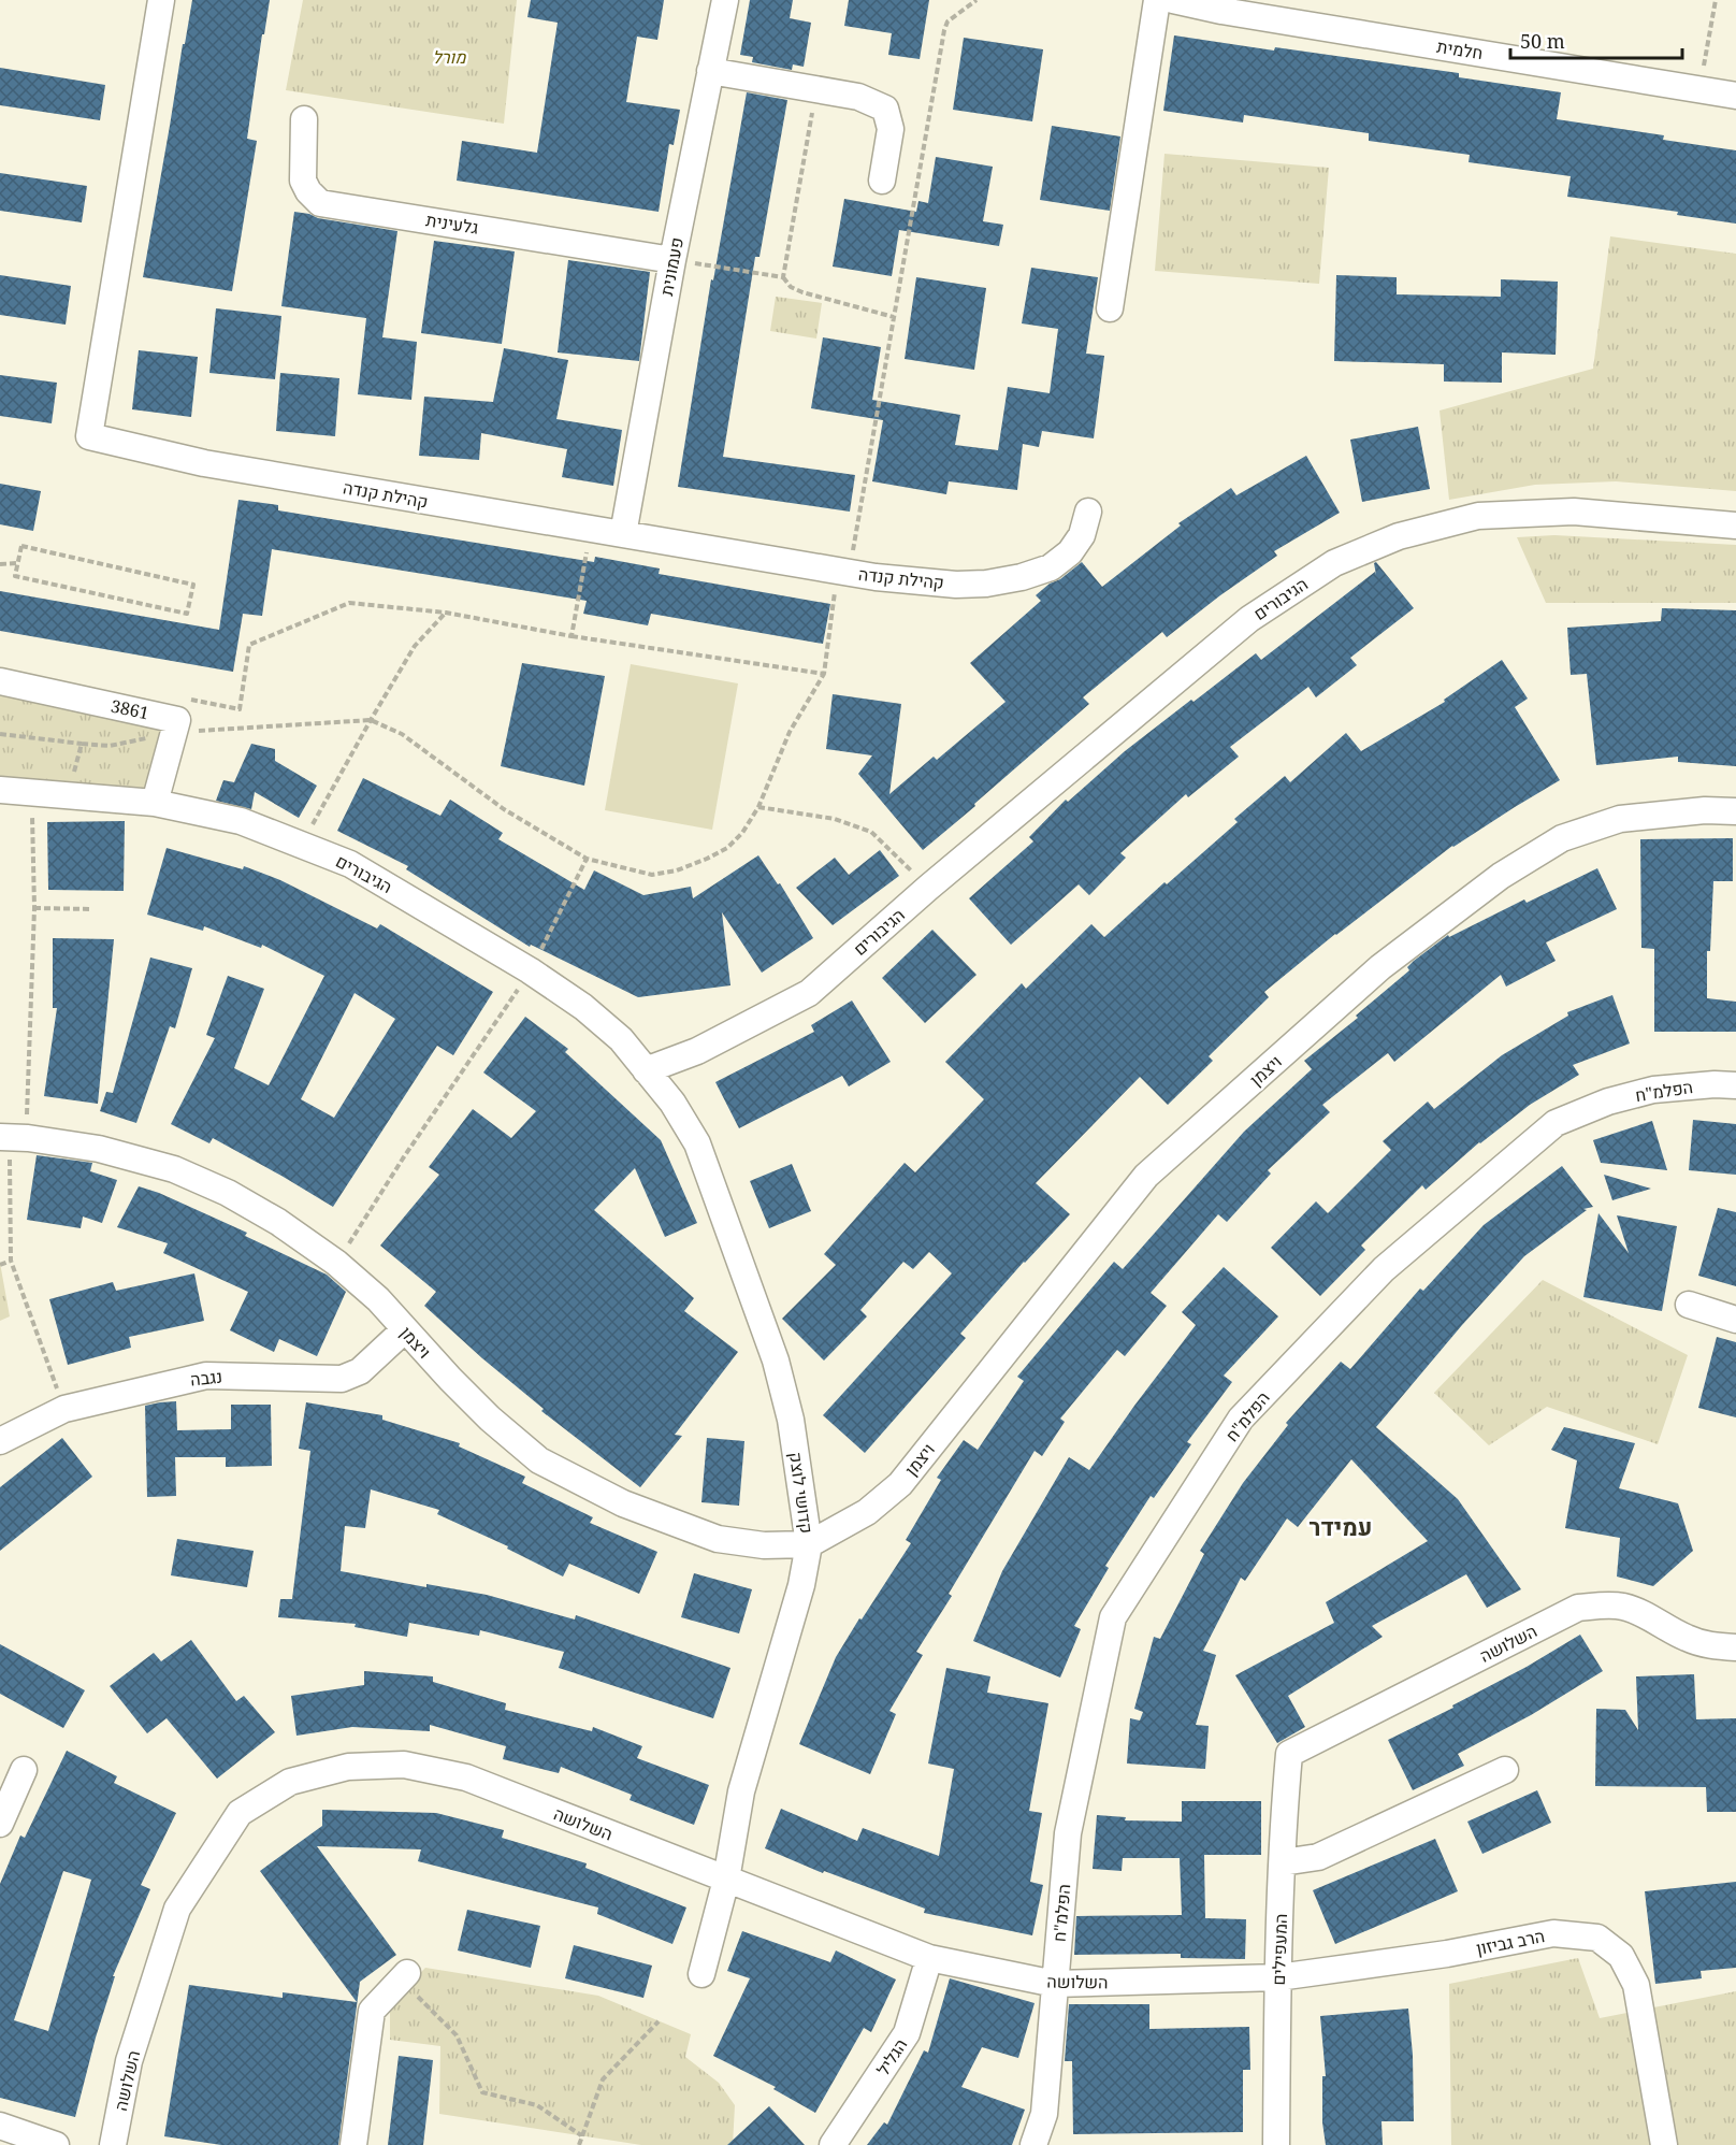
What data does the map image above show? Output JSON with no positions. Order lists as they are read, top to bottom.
{
  "streets": {
    "street": [
      "חלמית",
      "גלעינית",
      "פעמונית",
      "קהילת קנדה",
      "הגיבורים",
      "3861",
      "ויצמן",
      "הפלמ\"ח",
      "נגבה",
      "קדושי לוצק",
      "השלושה",
      "הרב גביזון",
      "המעפילים",
      "הגליל"
    ]
  },
  "crossings": [
    ["גלעינית", "פעמונית"],
    ["פעמונית", "קהילת קנדה"],
    ["הגיבורים", "קדושי לוצק"],
    ["ויצמן", "נגבה"],
    ["ויצמן", "קדושי לוצק"],
    ["הפלמ\"ח", "השלושה"],
    ["קדושי לוצק", "השלושה"],
    ["השלושה", "הרב גביזון"],
    ["השלושה", "המעפילים"],
    ["השלושה", "הגליל"],
    ["הרב גביזון", "המעפילים"]
  ],
  "districts": ["עמידר"],
  "parks": ["מורל"],
  "scale_bar": "50 m"
}
